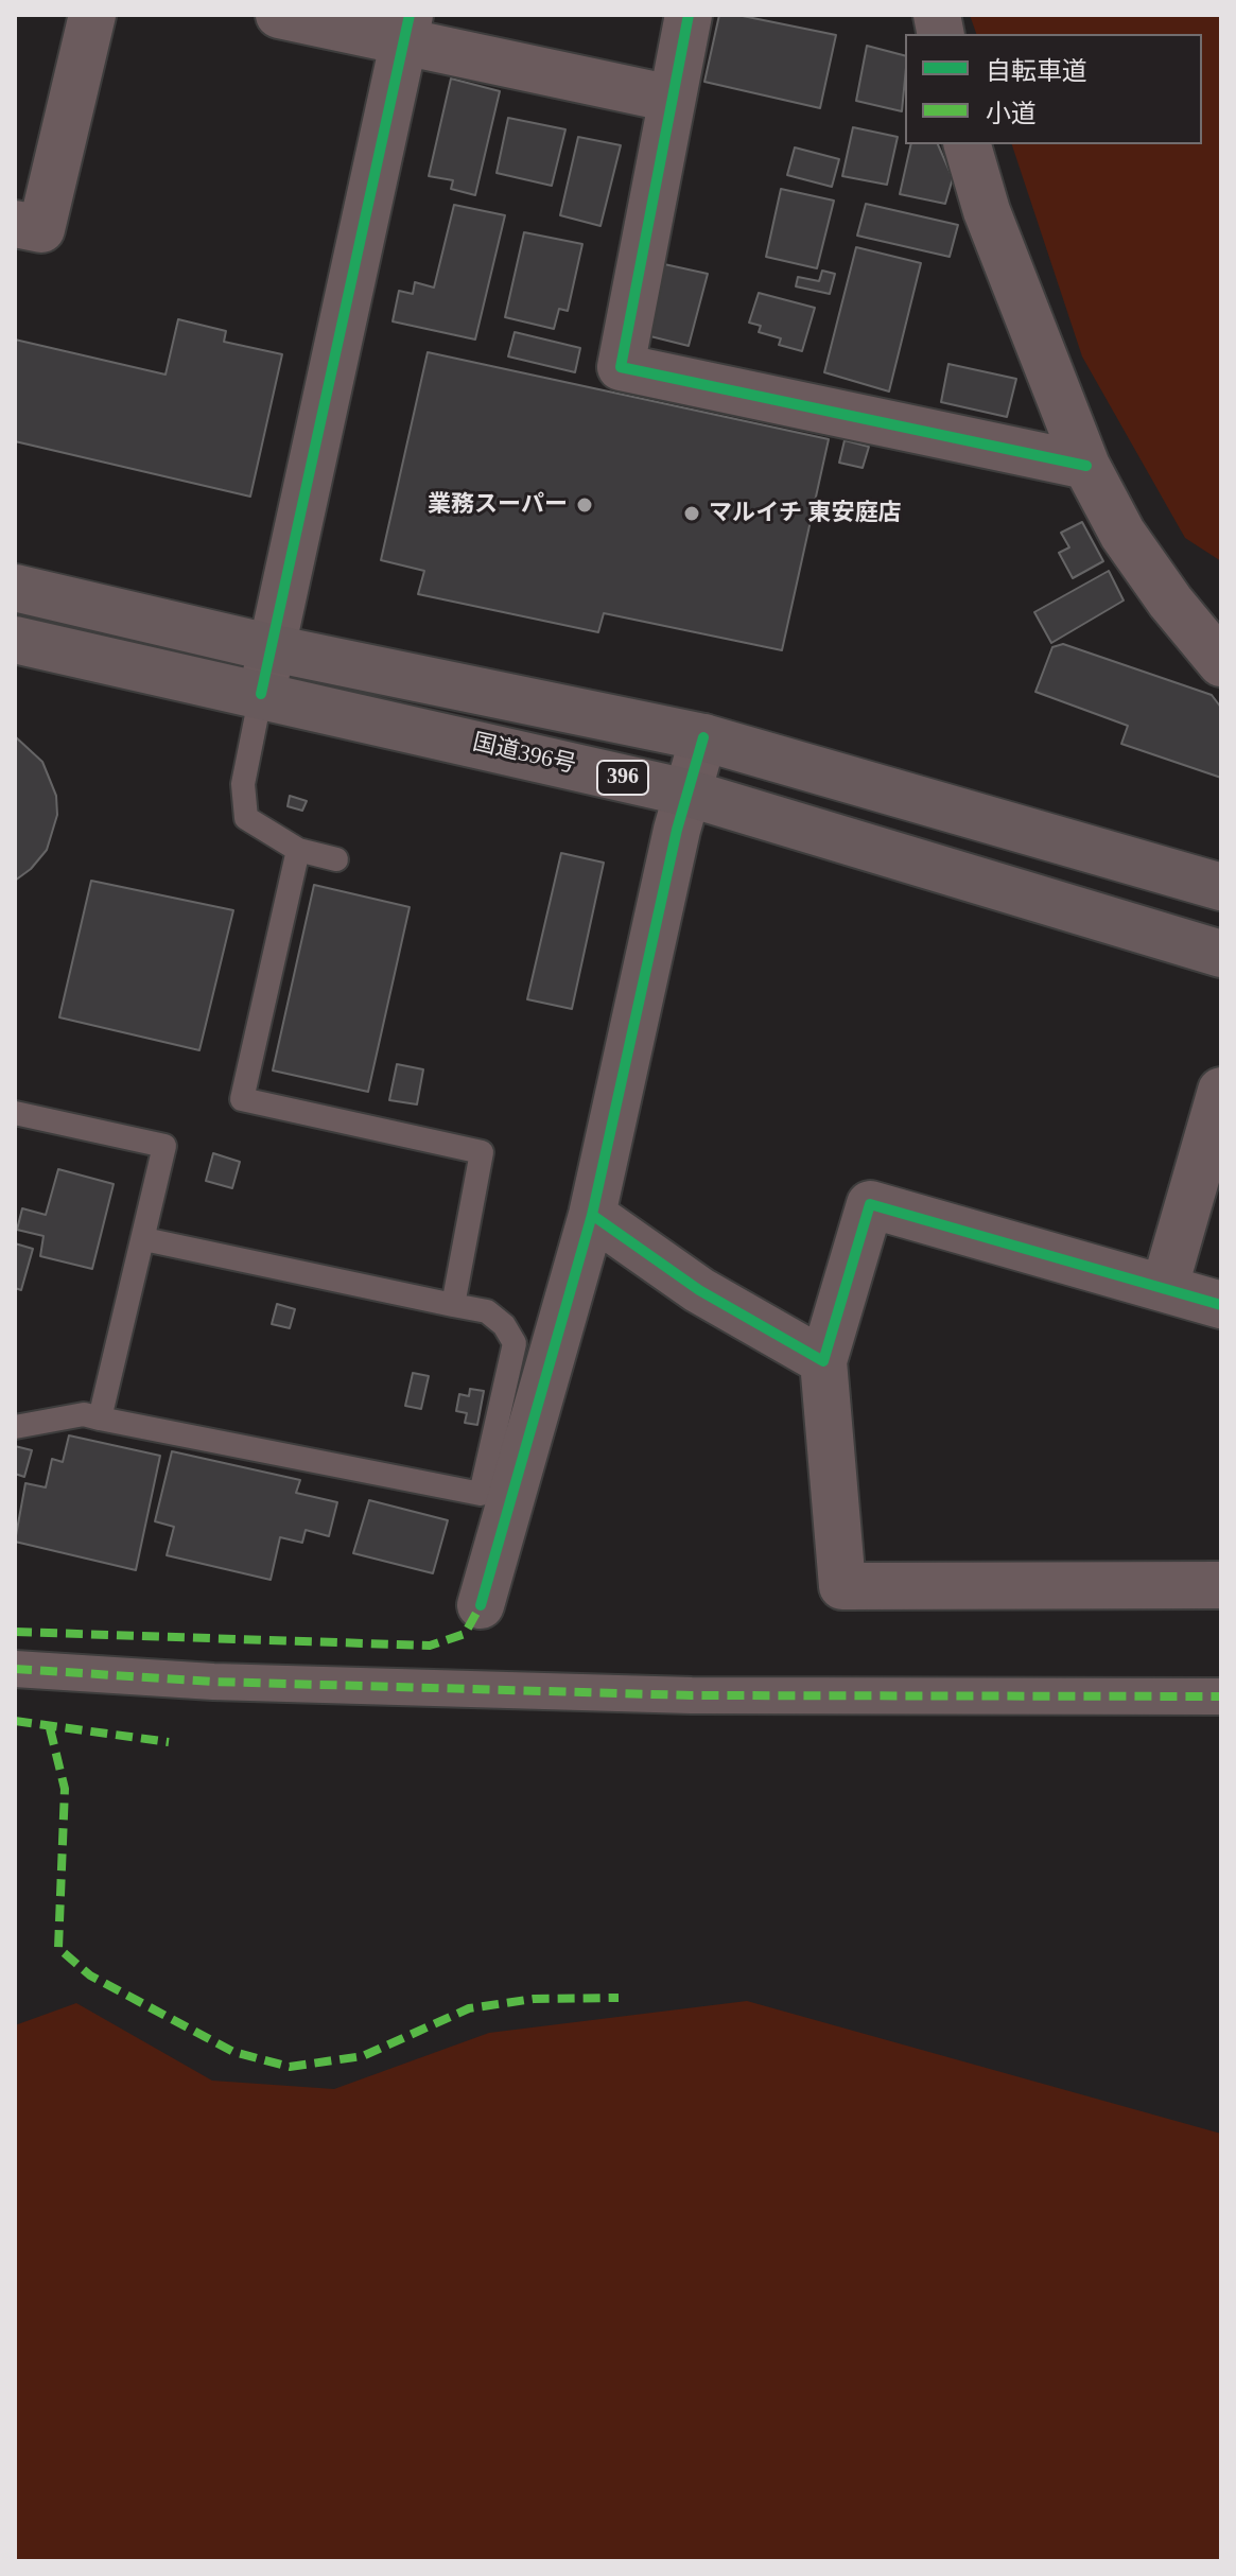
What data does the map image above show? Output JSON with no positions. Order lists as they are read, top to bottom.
{
  "streets": {
    "highway": ["国道396号", "396"]
  },
  "places": ["業務スーパー", "マルイチ 東安庭店"],
  "legend": ["自転車道", "小道"]
}
